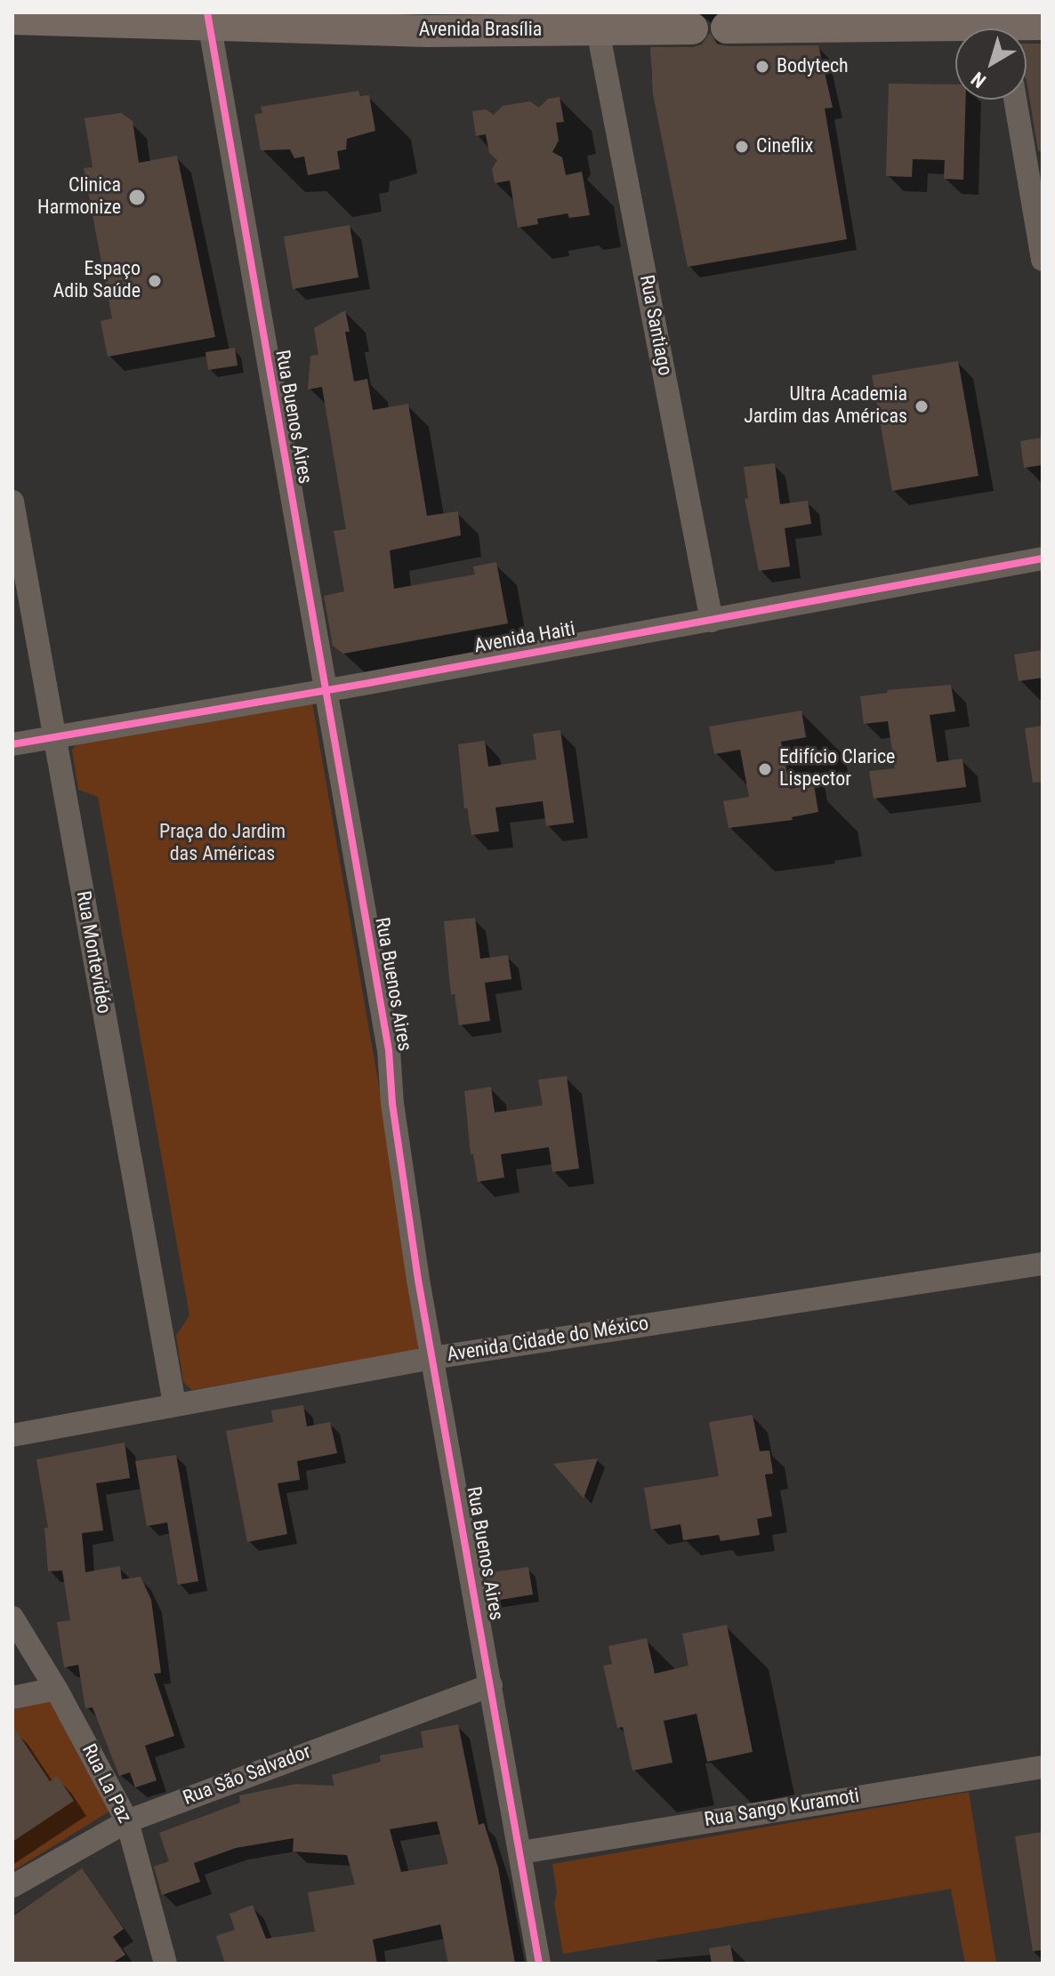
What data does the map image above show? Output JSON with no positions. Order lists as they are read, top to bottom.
{
  "streets": {
    "street": [
      "Avenida Brasília",
      "Rua Santiago",
      "Rua Buenos Aires",
      "Avenida Haiti",
      "Rua Montevidéo",
      "Avenida Cidade do México",
      "Rua São Salvador",
      "Rua La Paz",
      "Rua Sango Kuramoti"
    ]
  },
  "crossings": [
    ["Avenida Brasília", "Rua Santiago"],
    ["Avenida Brasília", "Rua Buenos Aires"],
    ["Rua Santiago", "Avenida Haiti"],
    ["Rua Buenos Aires", "Avenida Haiti"],
    ["Rua Buenos Aires", "Avenida Cidade do México"],
    ["Rua Buenos Aires", "Rua São Salvador"],
    ["Rua Buenos Aires", "Rua Sango Kuramoti"],
    ["Avenida Haiti", "Rua Montevidéo"],
    ["Rua Montevidéo", "Avenida Cidade do México"],
    ["Rua São Salvador", "Rua La Paz"]
  ],
  "parks": ["Praça do Jardim das Américas"],
  "places": [
    "Bodytech",
    "Cineflix",
    "Clinica Harmonize",
    "Espaço Adib Saúde",
    "Ultra Academia Jardim das Américas",
    "Edifício Clarice Lispector"
  ],
  "north": "bottom left"
}
